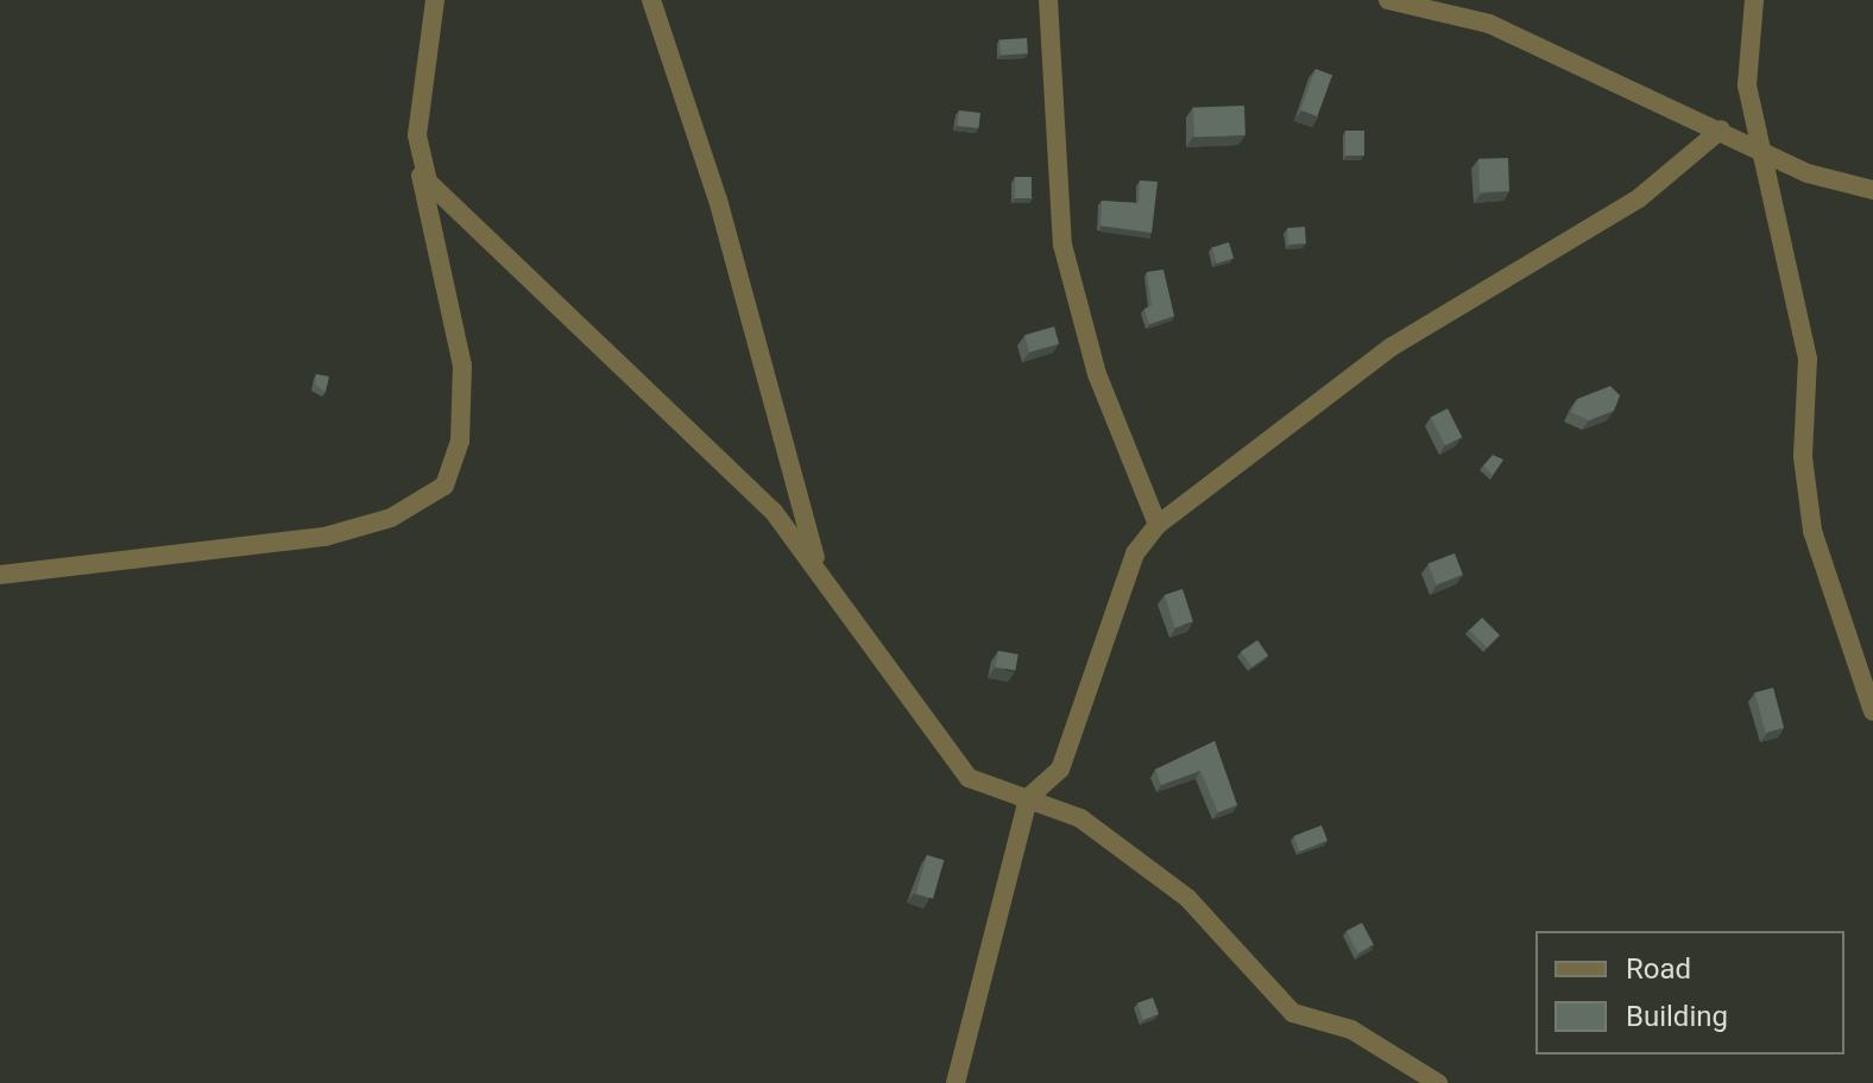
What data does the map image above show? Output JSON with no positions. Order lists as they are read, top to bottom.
{
  "legend": ["Road", "Building"]
}
